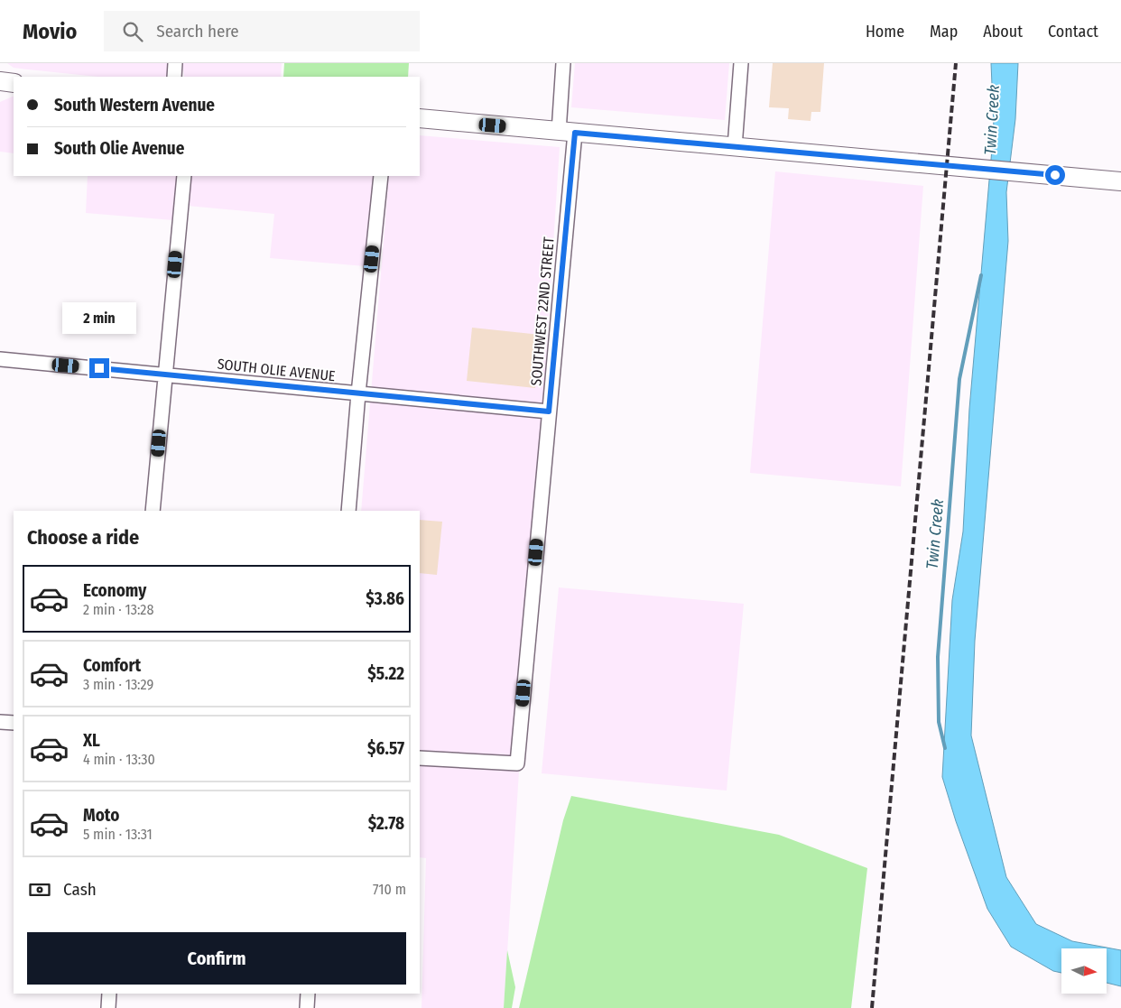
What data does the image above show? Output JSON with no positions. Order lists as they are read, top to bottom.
{
  "streets": {
    "street": ["SOUTHWEST 22ND STREET", "SOUTH OLIE AVENUE"]
  },
  "crossings": [
    ["SOUTHWEST 22ND STREET", "SOUTH OLIE AVENUE"]
  ],
  "water": ["Twin Creek"],
  "north": "right",
  "page": {
    "header": "Movio",
    "search": "Search here",
    "nav": [
      "Home",
      "Map",
      "About",
      "Contact"
    ],
    "banner": ["South Western Avenue", "South Olie Avenue"],
    "bubble": "2 min",
    "heading": "Choose a ride",
    "list": [
      {
        "name": "Economy",
        "note": "2 min · 13:28",
        "value": "$3.86"
      },
      {
        "name": "Comfort",
        "note": "3 min · 13:29",
        "value": "$5.22"
      },
      {
        "name": "XL",
        "note": "4 min · 13:30",
        "value": "$6.57"
      },
      {
        "name": "Moto",
        "note": "5 min · 13:31",
        "value": "$2.78"
      }
    ],
    "pay": ["Cash", "710 m"],
    "buttons": "Confirm"
  }
}
